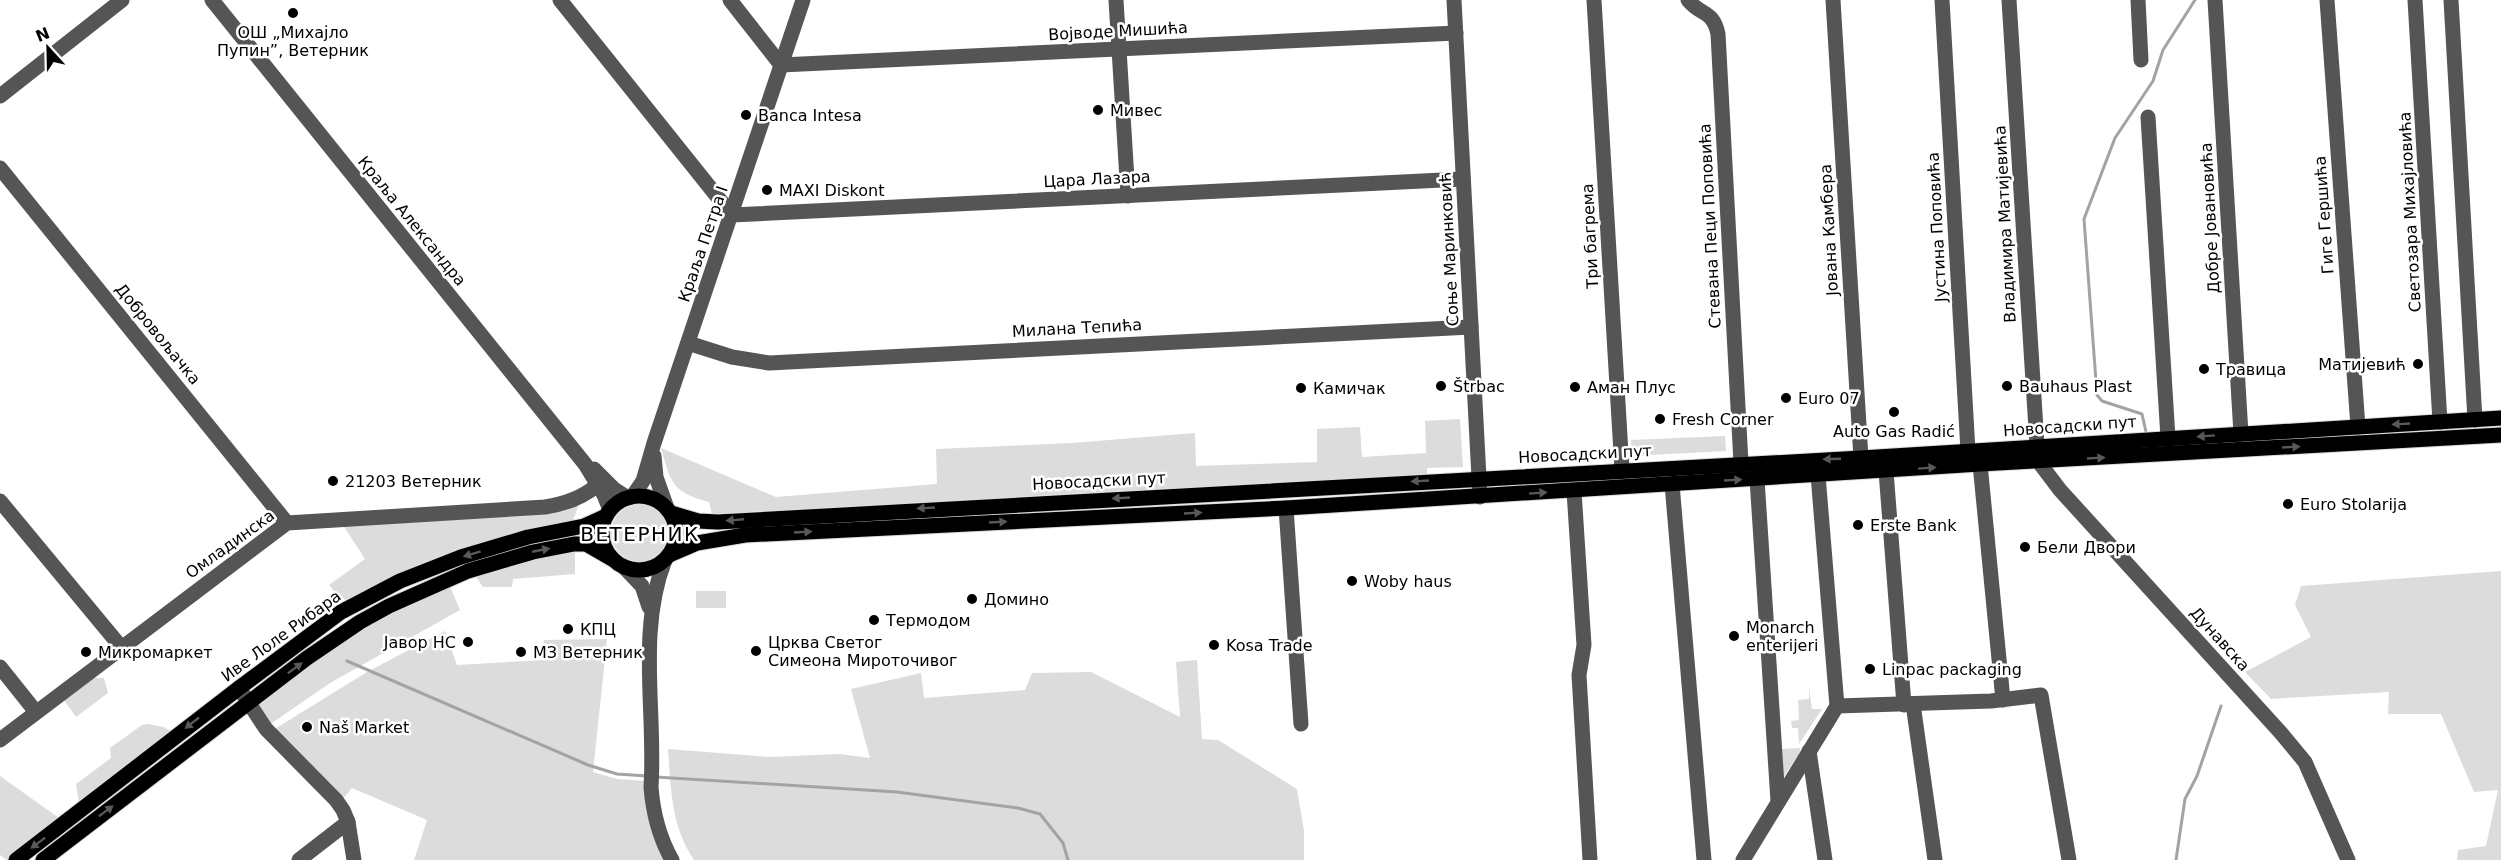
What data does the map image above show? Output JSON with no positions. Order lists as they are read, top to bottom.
{
  "streets": {
    "main road": ["Новосадски пут", "Иве Лоле Рибара"],
    "street": [
      "Војводе Мишића",
      "Цара Лазара",
      "Светозара Михајловића",
      "Гиге Гершића",
      "Добре Јовановића",
      "Краља Александра",
      "Владимира Матијевића",
      "Стевана Пеци Поповића",
      "Јустина Поповића",
      "Јована Камбера",
      "Три багрема",
      "Краља Петра I",
      "Соње Маринковић",
      "Милана Тепића",
      "Добровољачка",
      "Омладинска",
      "Дунавска"
    ]
  },
  "crossings": [
    ["Војводе Мишића", "Краља Петра I"],
    ["Војводе Мишића", "Соње Маринковић"],
    ["Цара Лазара", "Краља Петра I"],
    ["Цара Лазара", "Соње Маринковић"],
    ["Светозара Михајловића", "Новосадски пут"],
    ["Гиге Гершића", "Новосадски пут"],
    ["Добре Јовановића", "Новосадски пут"],
    ["Владимира Матијевића", "Новосадски пут"],
    ["Владимира Матијевића", "Дунавска"],
    ["Стевана Пеци Поповића", "Новосадски пут"],
    ["Јустина Поповића", "Новосадски пут"],
    ["Јована Камбера", "Новосадски пут"],
    ["Три багрема", "Новосадски пут"],
    ["Краља Петра I", "Милана Тепића"],
    ["Краља Петра I", "Новосадски пут"],
    ["Краља Петра I", "Иве Лоле Рибара"],
    ["Соње Маринковић", "Милана Тепића"],
    ["Соње Маринковић", "Новосадски пут"],
    ["Добровољачка", "Омладинска"],
    ["Новосадски пут", "Иве Лоле Рибара"],
    ["Новосадски пут", "Дунавска"]
  ],
  "districts": ["ВЕТЕРНИК"],
  "places": [
    "ОШ „Михајло Пупин”, Ветерник",
    "Мивес",
    "Banca Intesa",
    "MAXI Diskont",
    "Матијевић",
    "Травица",
    "Štrbac",
    "Bauhaus Plast",
    "Аман Плус",
    "Камичак",
    "Euro 07",
    "Auto Gas Radić",
    "Fresh Corner",
    "21203 Ветерник",
    "Euro Stolarija",
    "Erste Bank",
    "Бели Двори",
    "Woby haus",
    "Домино",
    "Термодом",
    "КПЦ",
    "Monarch enterijeri",
    "Јавор НС",
    "Kosa Trade",
    "Црква Светог Симеона Мироточивог",
    "Микромаркет",
    "МЗ Ветерник",
    "Linpac packaging",
    "Naš Market"
  ],
  "north": "top"
}
